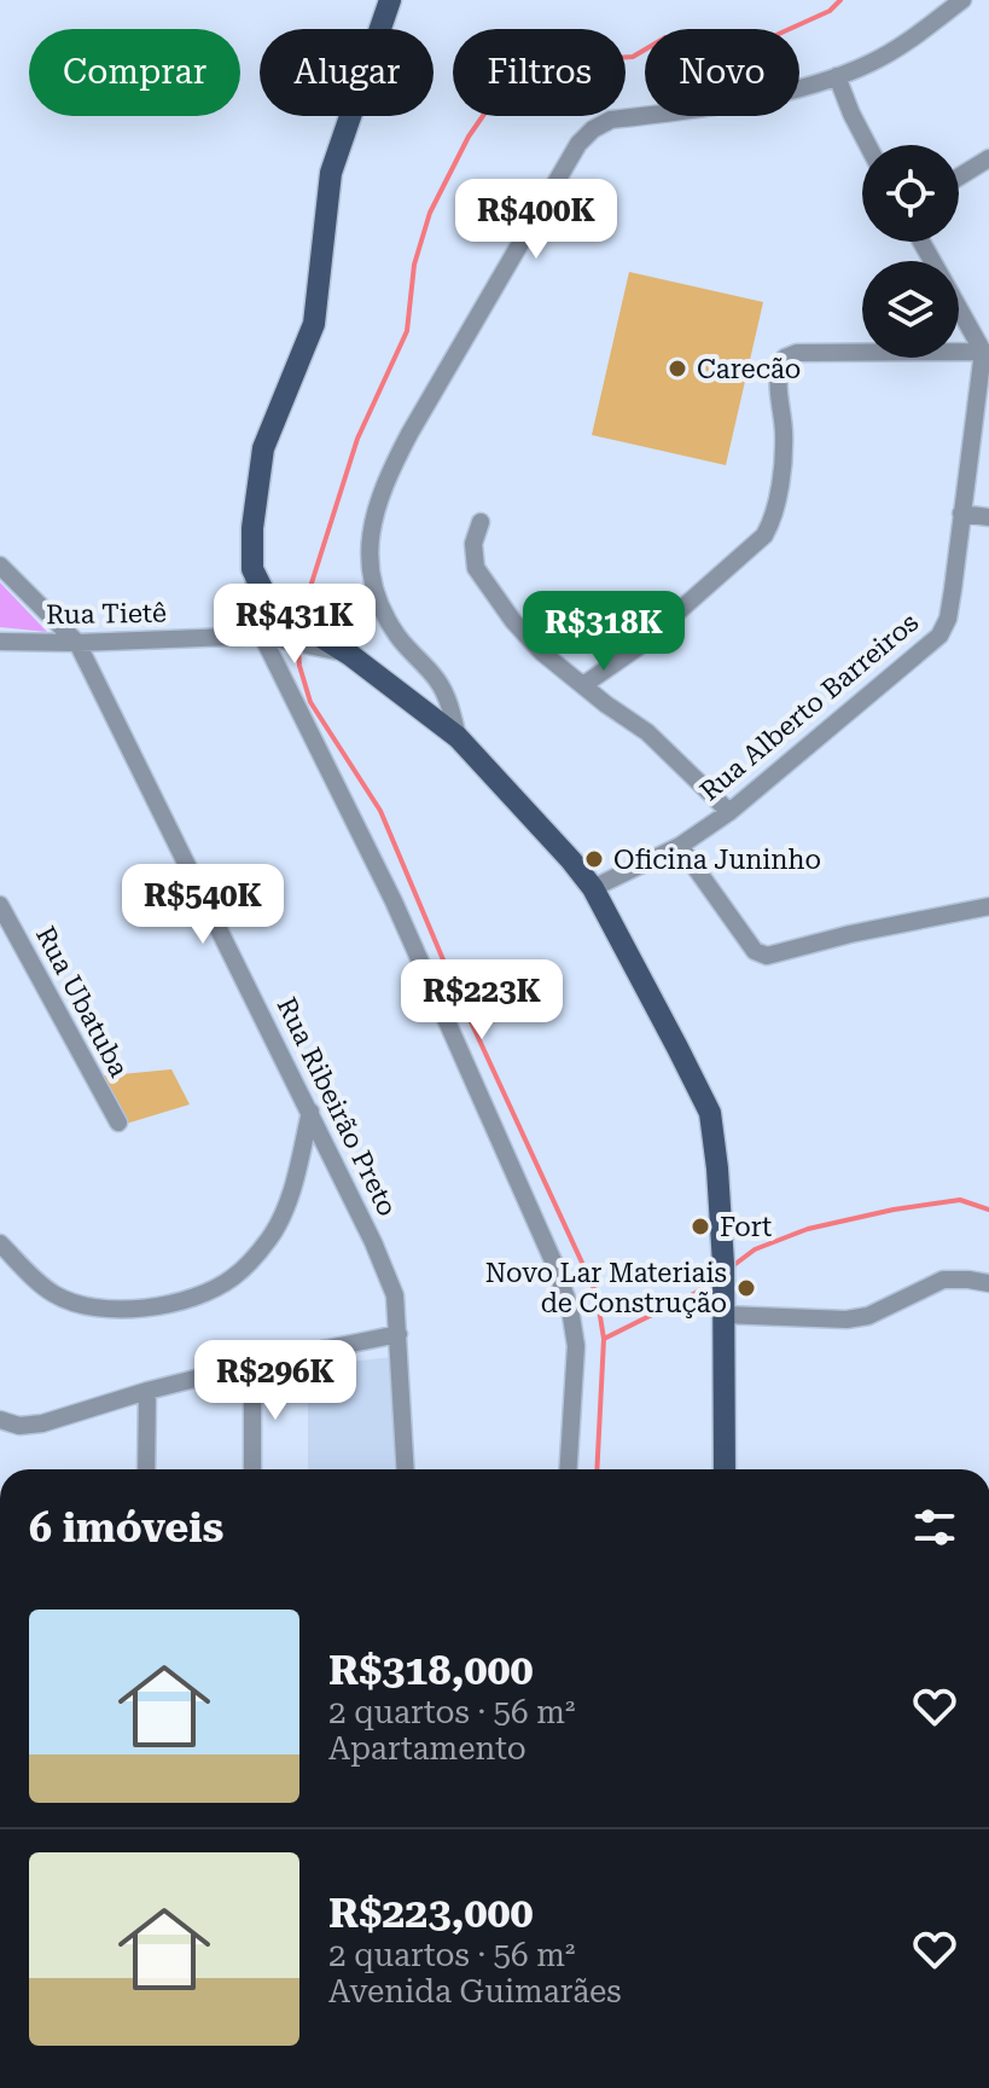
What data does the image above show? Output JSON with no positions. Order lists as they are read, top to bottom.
{
  "streets": {
    "street": [
      "Rua Tietê",
      "Rua Alberto Barreiros",
      "Rua Ubatuba",
      "Rua Ribeirão Preto"
    ]
  },
  "crossings": [
    ["Rua Tietê", "Rua Ribeirão Preto"]
  ],
  "places": [
    "Carecão",
    "Oficina Juninho",
    "Fort",
    "Novo Lar Materiais de Construção"
  ],
  "page": {
    "chip": [
      "Comprar",
      "Alugar",
      "Filtros",
      "Novo"
    ],
    "price": [
      "R$400K",
      "R$431K",
      "R$318K",
      "R$540K",
      "R$223K",
      "R$296K"
    ],
    "heading": "6 imóveis",
    "list": [
      {
        "name": "R$318,000",
        "note": "2 quartos · 56 m² · Apartamento"
      },
      {
        "name": "R$223,000",
        "note": "2 quartos · 56 m² · Avenida Guimarães"
      }
    ]
  }
}
